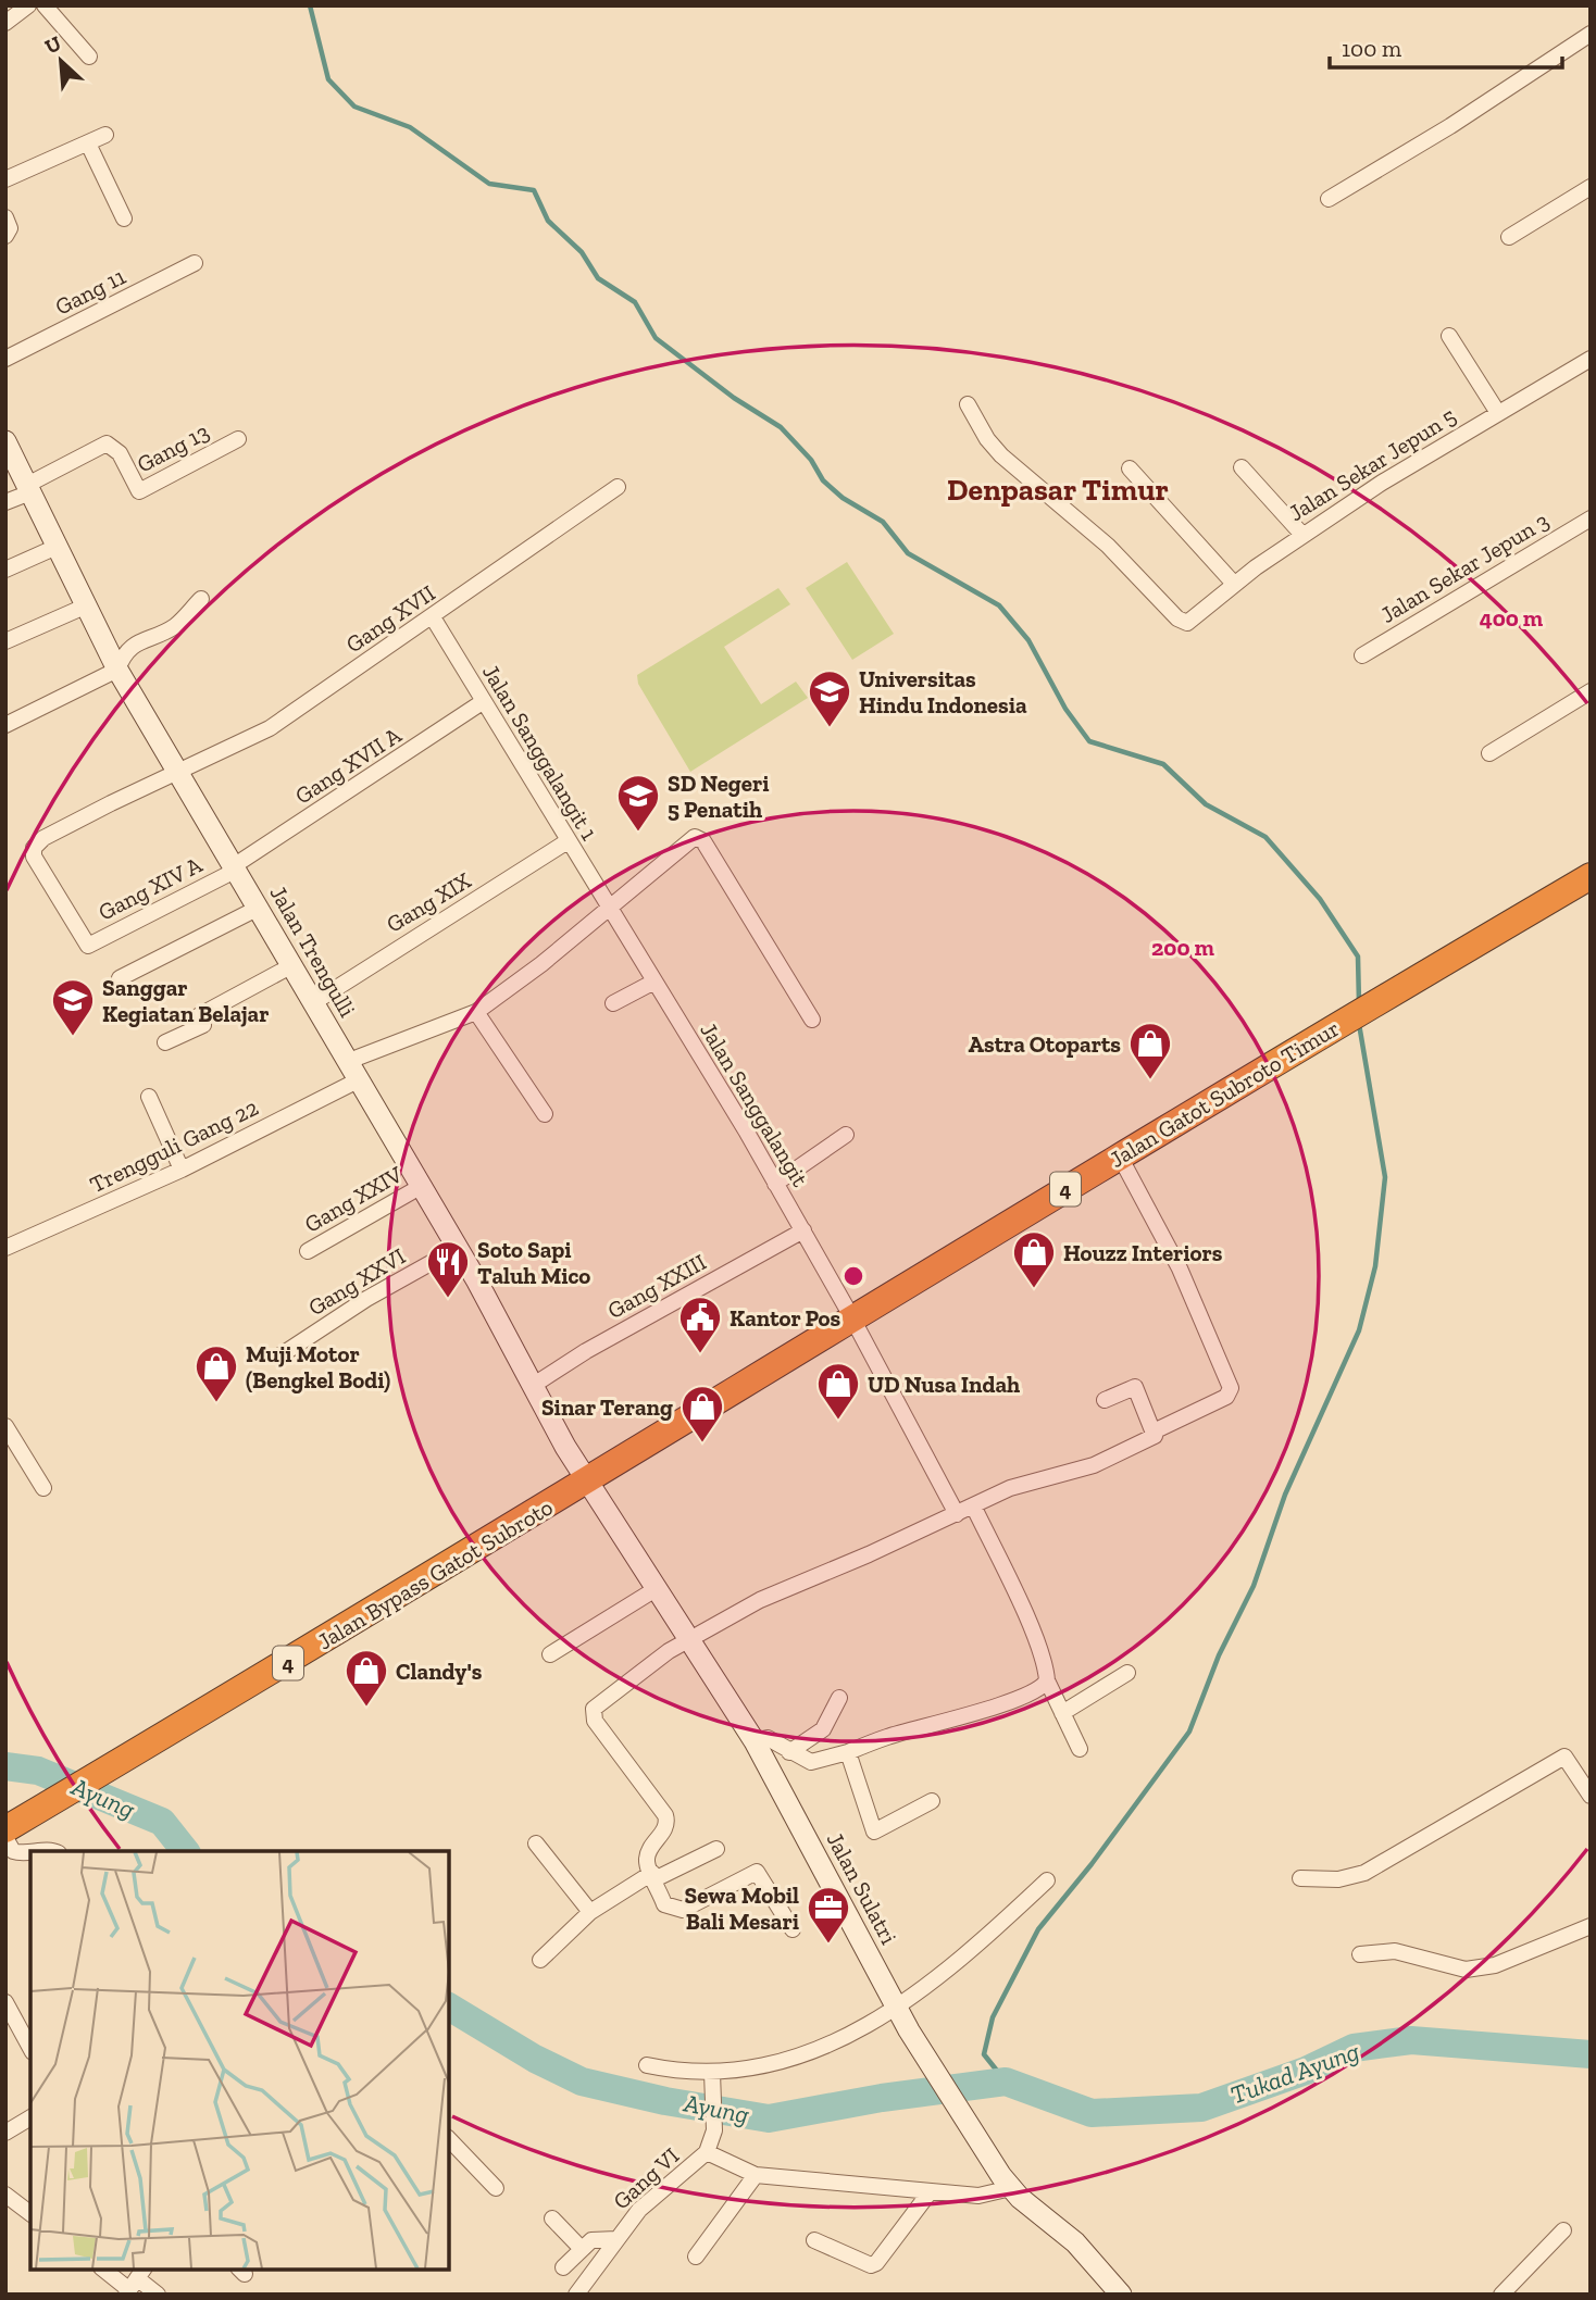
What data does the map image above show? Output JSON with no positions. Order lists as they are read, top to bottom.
{
  "streets": {
    "highway": ["Jalan Gatot Subroto Timur", "4", "Jalan Bypass Gatot Subroto"],
    "main road": ["Jalan Trengulli", "Jalan Sulatri"],
    "street": [
      "Gang 11",
      "Gang 13",
      "Jalan Sekar Jepun 5",
      "Jalan Sekar Jepun 3",
      "Gang XVII",
      "Jalan Sanggalangit 1",
      "Gang XVII A",
      "Gang XIV A",
      "Gang XIX",
      "Jalan Sanggalangit",
      "Trengguli Gang 22",
      "Gang XXIV",
      "Gang XXVI",
      "Gang XXIII",
      "Gang VI"
    ]
  },
  "crossings": [
    ["Gang 13", "Jalan Trengulli"],
    ["Gang XVII", "Jalan Sanggalangit 1"],
    ["Gang XVII", "Gang XIV A"],
    ["Gang XVII", "Jalan Trengulli"],
    ["Jalan Sanggalangit 1", "Gang XVII A"],
    ["Jalan Sanggalangit 1", "Gang XIX"],
    ["Jalan Sanggalangit 1", "Jalan Sanggalangit"],
    ["Gang XVII A", "Gang XIV A"],
    ["Gang XVII A", "Jalan Trengulli"],
    ["Gang XIV A", "Jalan Trengulli"],
    ["Gang XIX", "Jalan Trengulli"],
    ["Jalan Trengulli", "Jalan Gatot Subroto Timur"],
    ["Jalan Trengulli", "Trengguli Gang 22"],
    ["Jalan Trengulli", "Gang XXIV"],
    ["Jalan Trengulli", "Gang XXVI"],
    ["Jalan Trengulli", "Gang XXIII"],
    ["Jalan Trengulli", "Jalan Bypass Gatot Subroto"],
    ["Jalan Trengulli", "Jalan Sulatri"],
    ["Jalan Gatot Subroto Timur", "Jalan Sanggalangit"],
    ["Jalan Gatot Subroto Timur", "Jalan Bypass Gatot Subroto"],
    ["Jalan Gatot Subroto Timur", "Jalan Sulatri"],
    ["Jalan Sanggalangit", "Gang XXIII"],
    ["Jalan Bypass Gatot Subroto", "Jalan Sulatri"]
  ],
  "districts": ["Denpasar Timur"],
  "water": ["Ayung", "Tukad Ayung"],
  "places": {
    "school or university": ["Universitas Hindu Indonesia", "SD Negeri 5 Penatih", "Sanggar Kegiatan Belajar"],
    "shop": [
      "Astra Otoparts",
      "Houzz Interiors",
      "Muji Motor (Bengkel Bodi)",
      "UD Nusa Indah",
      "Sinar Terang",
      "Clandy's"
    ],
    "restaurant": ["Soto Sapi Taluh Mico"],
    "public building": ["Kantor Pos"],
    "office": ["Sewa Mobil Bali Mesari"]
  },
  "scale_bar": "100 m",
  "north": "top left",
  "rings": ["400 m", "200 m"]
}
